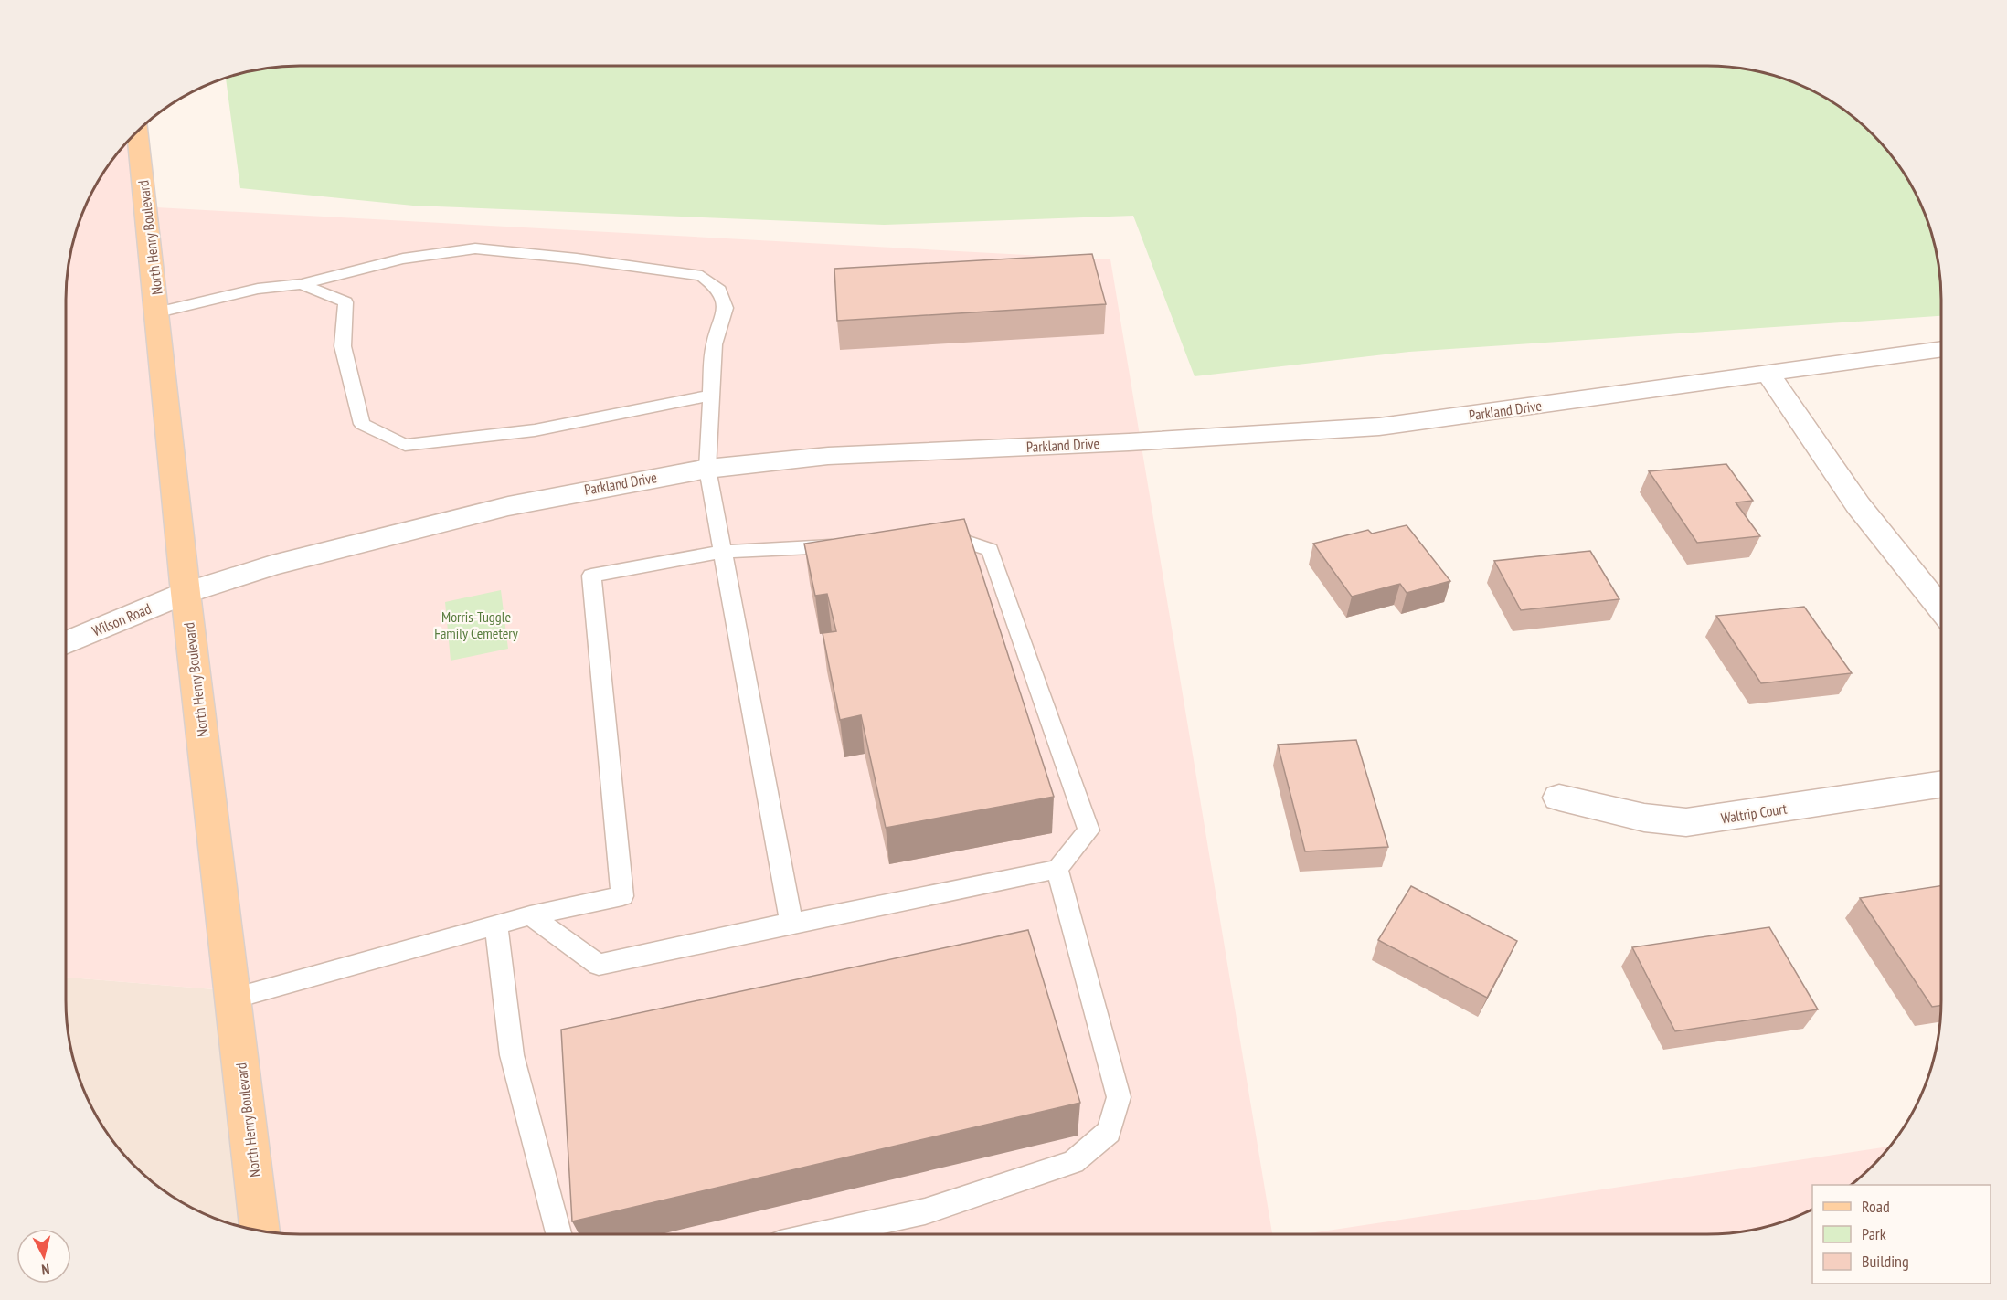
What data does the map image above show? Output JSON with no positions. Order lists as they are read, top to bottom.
{
  "streets": {
    "main road": ["North Henry Boulevard"],
    "street": ["Parkland Drive", "Wilson Road", "Waltrip Court"]
  },
  "crossings": [
    ["North Henry Boulevard", "Parkland Drive"],
    ["North Henry Boulevard", "Wilson Road"],
    ["Parkland Drive", "Wilson Road"]
  ],
  "parks": ["Morris-Tuggle Family Cemetery"],
  "legend": ["Road", "Park", "Building"],
  "north": "bottom"
}
